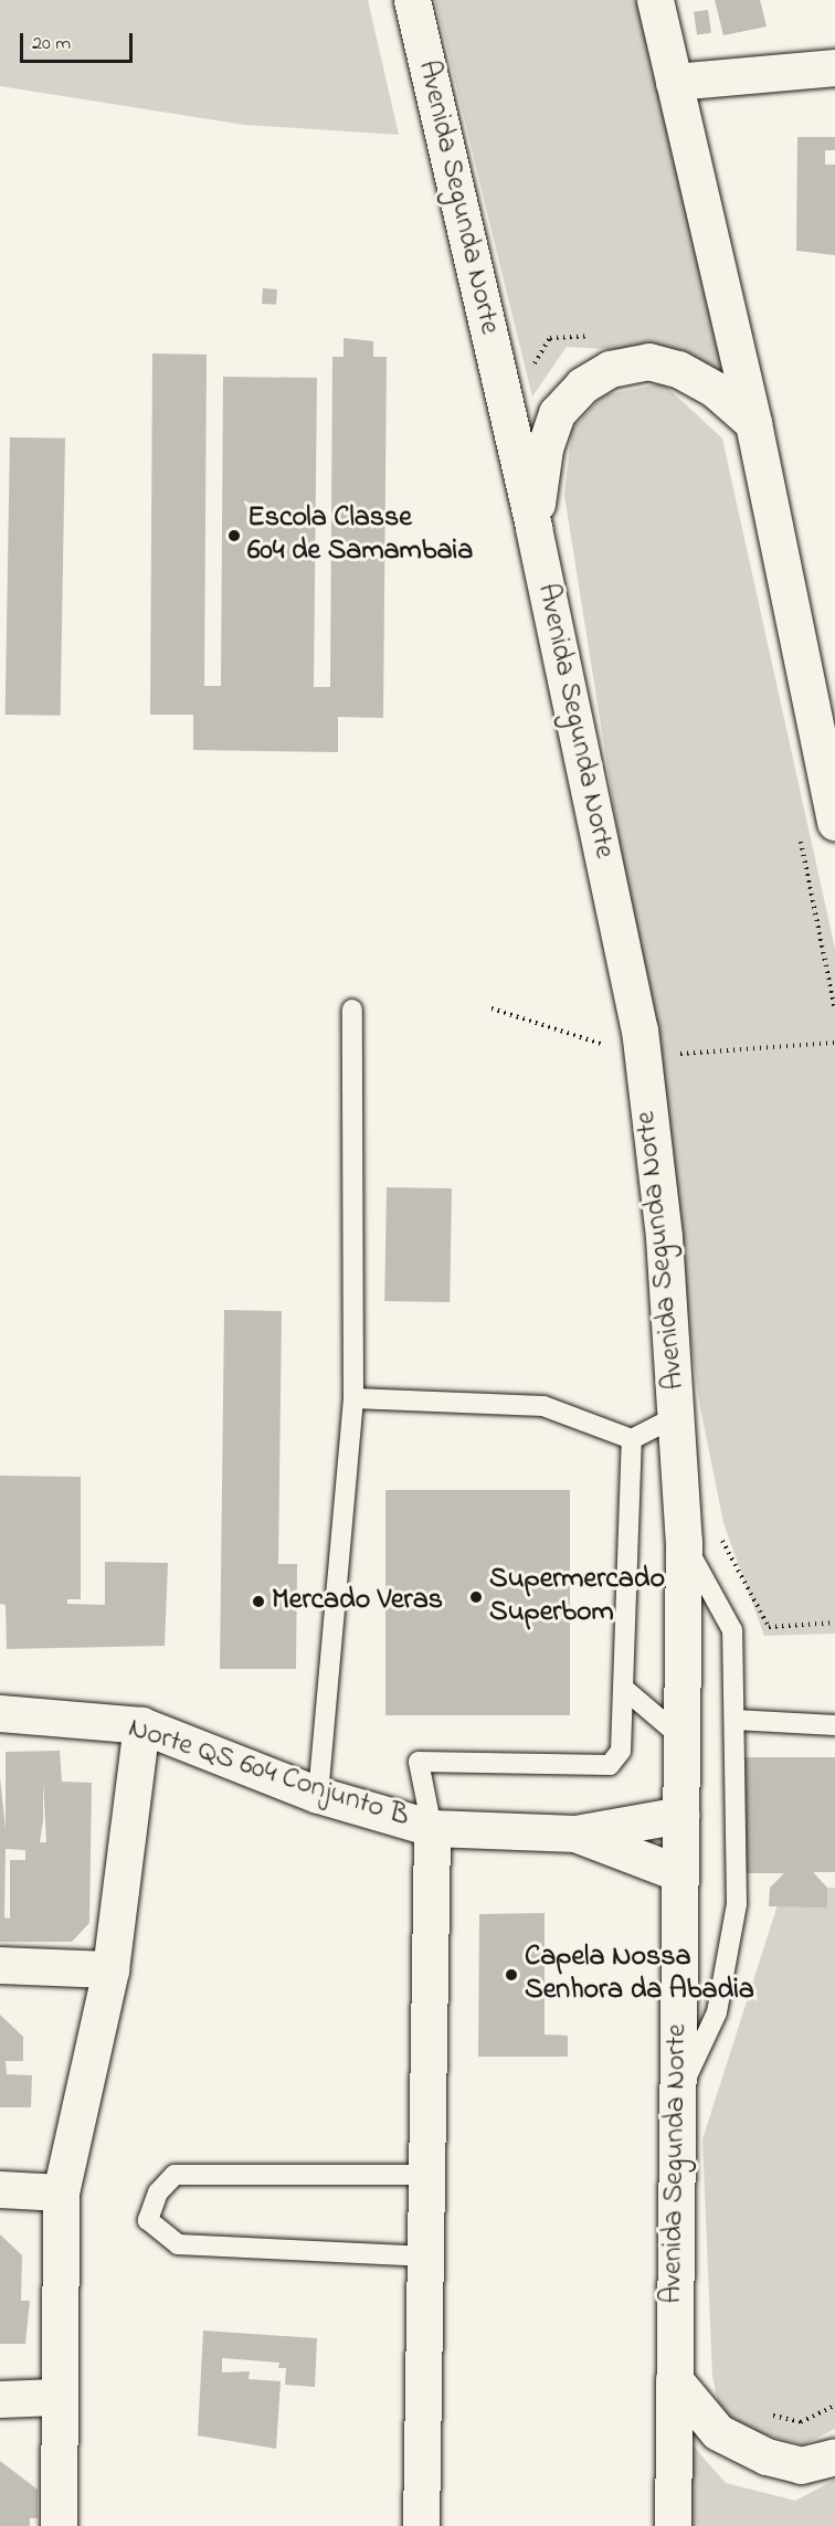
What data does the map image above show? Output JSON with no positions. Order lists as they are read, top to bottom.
{
  "streets": {
    "main road": ["Avenida Segunda Norte", "Norte QS 604 Conjunto B"]
  },
  "crossings": [
    ["Avenida Segunda Norte", "Norte QS 604 Conjunto B"]
  ],
  "places": [
    "Escola Classe 604 de Samambaia",
    "Supermercado Superbom",
    "Mercado Veras",
    "Capela Nossa Senhora da Abadia"
  ],
  "scale_bar": "20 m"
}
